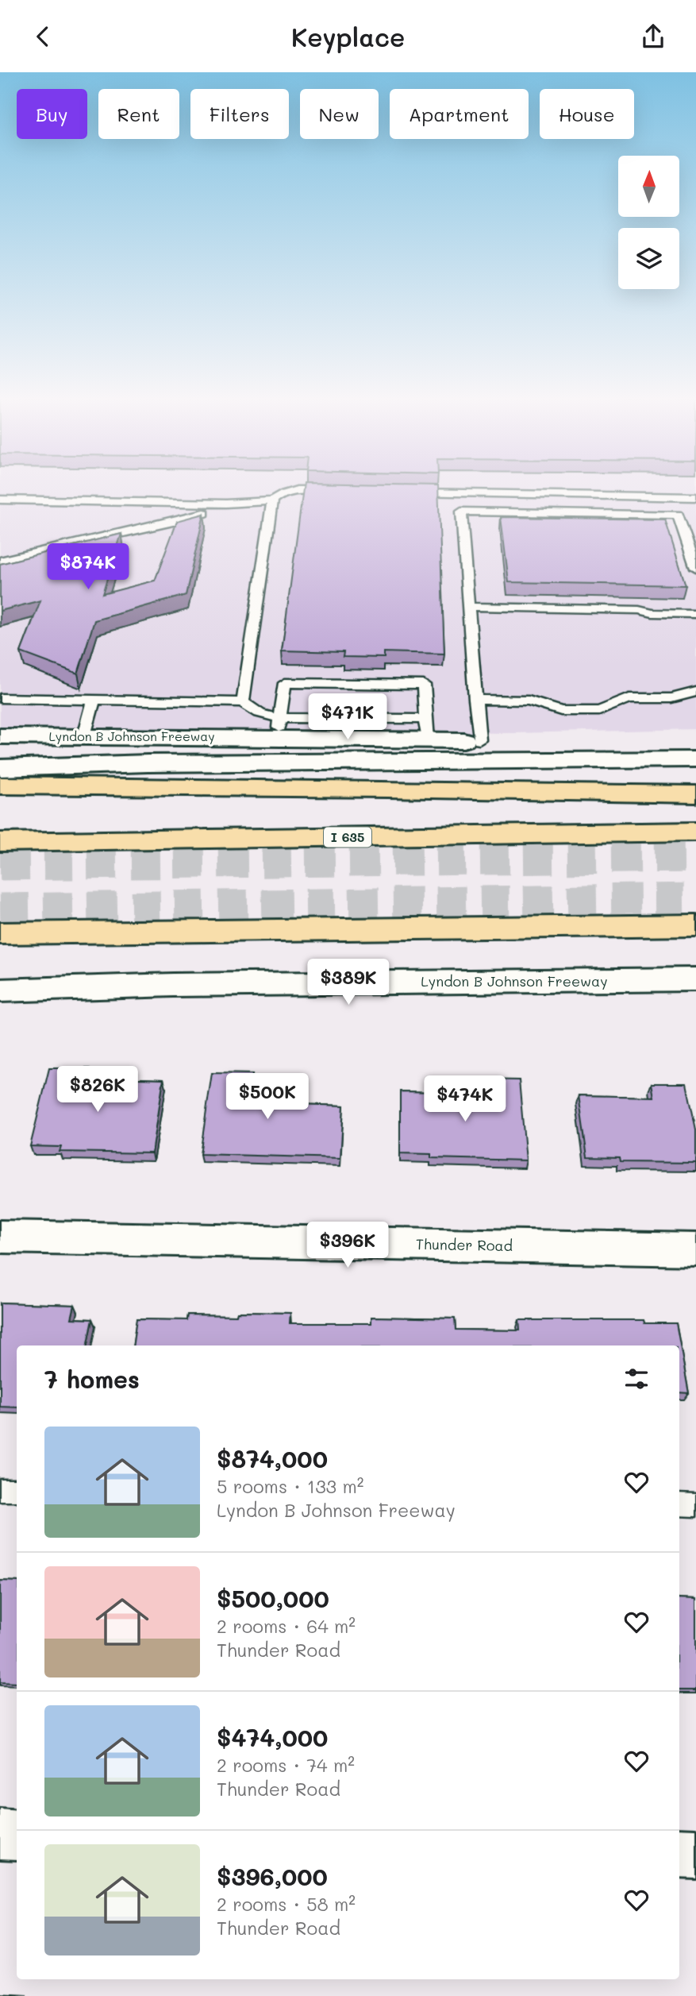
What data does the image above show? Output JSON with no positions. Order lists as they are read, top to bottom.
{
  "streets": {
    "highway": ["I 635"],
    "main road": ["Lyndon B Johnson Freeway", "Thunder Road"]
  },
  "north": "top",
  "page": {
    "header": "Keyplace",
    "chip": [
      "Buy",
      "Rent",
      "Filters",
      "New",
      "Apartment",
      "House"
    ],
    "price": [
      "$874K",
      "$471K",
      "$389K",
      "$826K",
      "$500K",
      "$474K",
      "$396K"
    ],
    "heading": "7 homes",
    "list": [
      {
        "name": "$874,000",
        "note": "5 rooms · 133 m² · Lyndon B Johnson Freeway"
      },
      {
        "name": "$500,000",
        "note": "2 rooms · 64 m² · Thunder Road"
      },
      {
        "name": "$474,000",
        "note": "2 rooms · 74 m² · Thunder Road"
      },
      {
        "name": "$396,000",
        "note": "2 rooms · 58 m² · Thunder Road"
      }
    ]
  }
}
